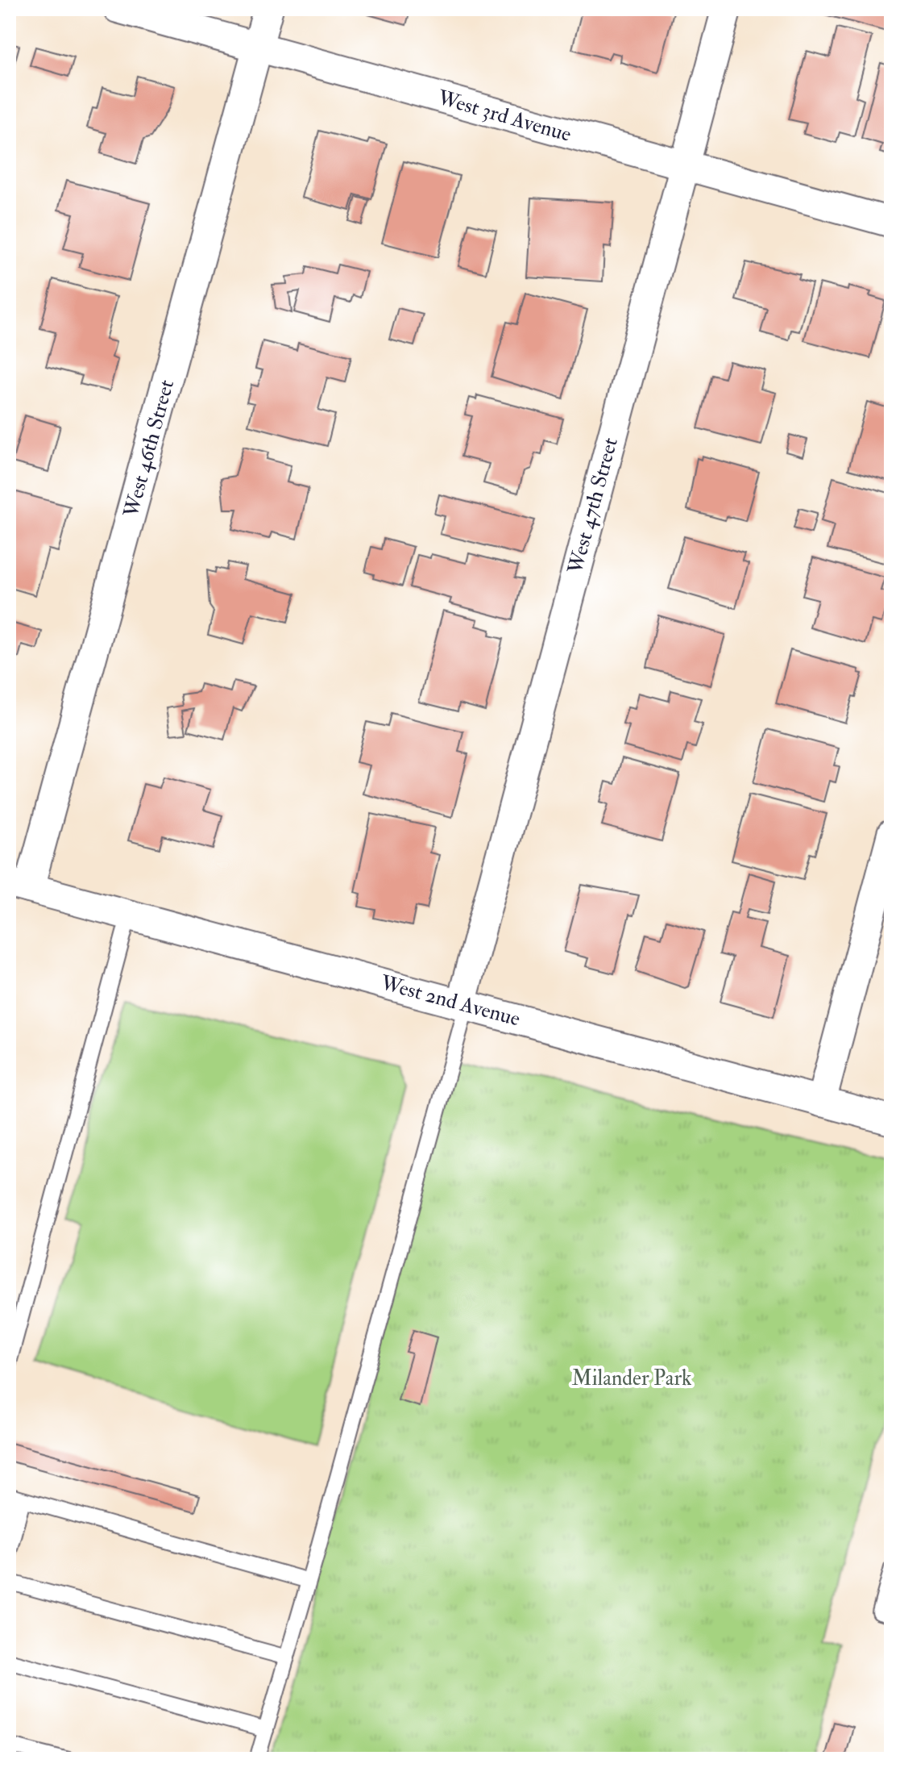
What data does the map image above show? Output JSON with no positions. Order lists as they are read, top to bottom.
{
  "streets": {
    "street": [
      "West 3rd Avenue",
      "West 46th Street",
      "West 47th Street",
      "West 2nd Avenue"
    ]
  },
  "crossings": [
    ["West 3rd Avenue", "West 46th Street"],
    ["West 3rd Avenue", "West 47th Street"],
    ["West 46th Street", "West 2nd Avenue"],
    ["West 47th Street", "West 2nd Avenue"]
  ],
  "parks": ["Milander Park"]
}
